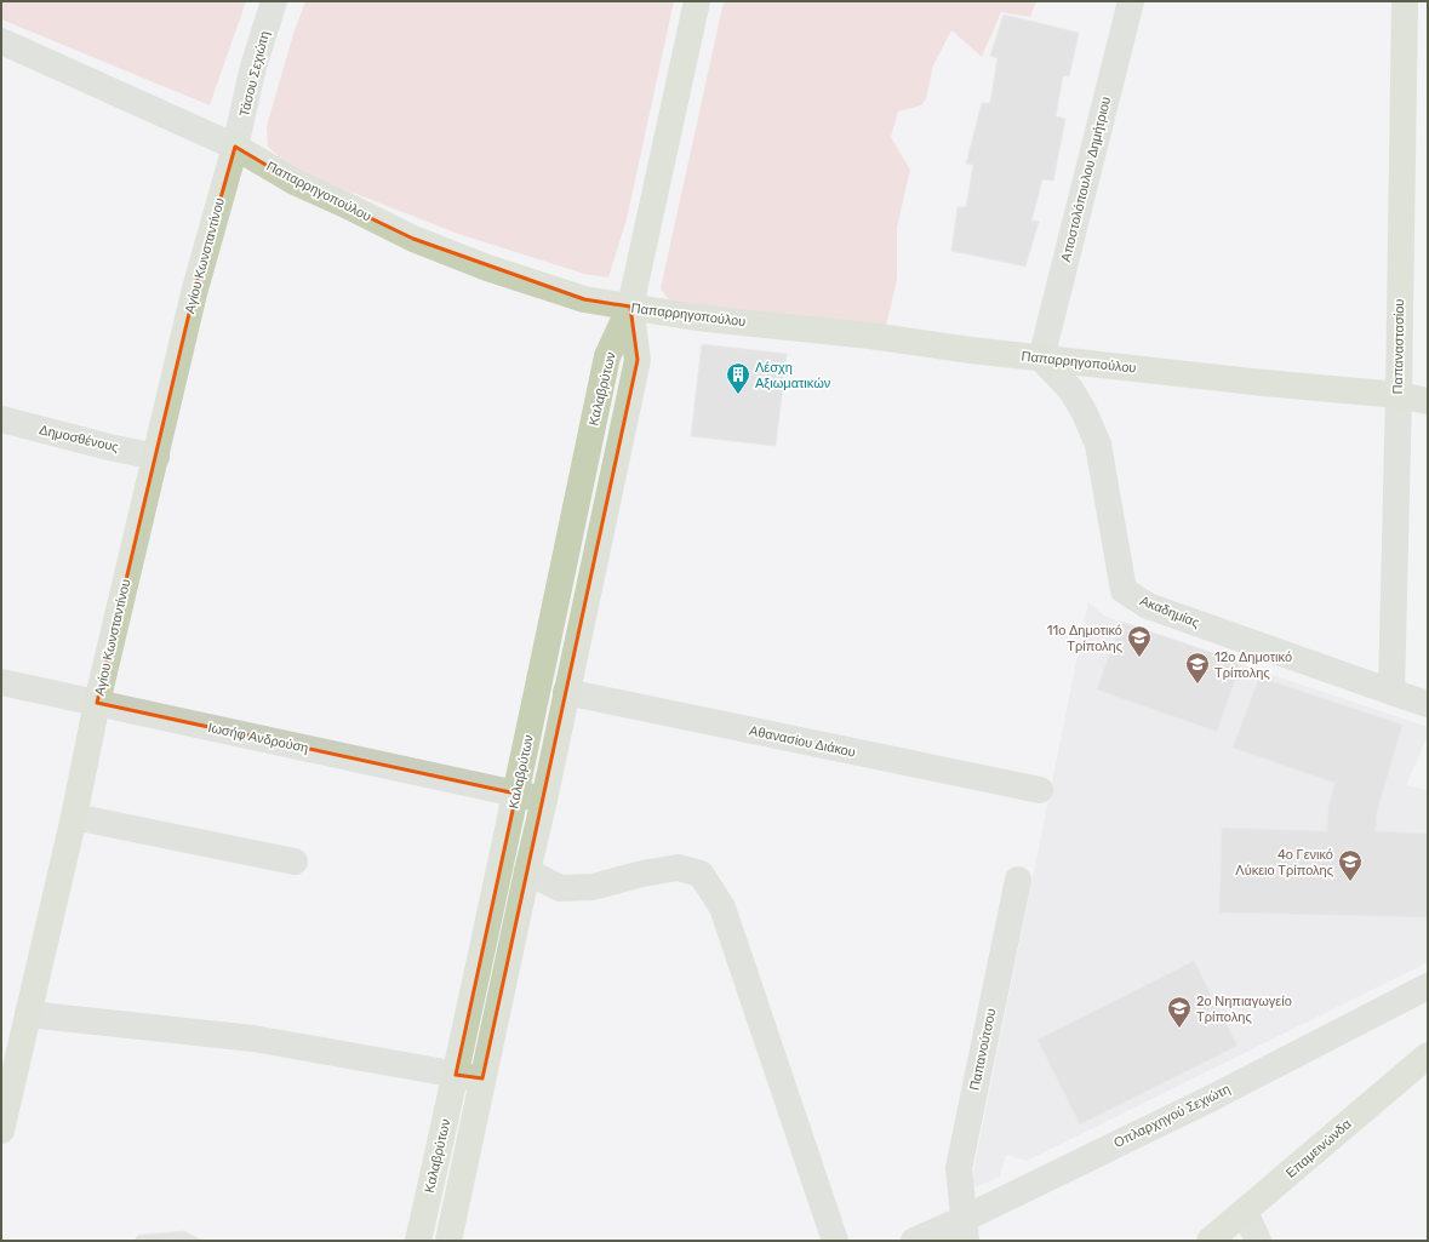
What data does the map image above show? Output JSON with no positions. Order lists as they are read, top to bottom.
{
  "streets": {
    "main road": [
      "Παπαρρηγοπούλου",
      "Αγίου Κωνσταντίνου",
      "Παπαναστασίου",
      "Καλαβρύτων",
      "Επαμεινώνδα"
    ],
    "street": [
      "Τάσου Σεχιώτη",
      "Αποστολόπουλου Δημήτριου",
      "Δημοσθένους",
      "Ακαδημίας",
      "Ιωσήφ Ανδρούση",
      "Αθανασίου Διάκου",
      "Παπανούτσου",
      "Οπλαρχηγού Σεχιώτη"
    ]
  },
  "crossings": [
    ["Τάσου Σεχιώτη", "Παπαρρηγοπούλου"],
    ["Τάσου Σεχιώτη", "Αγίου Κωνσταντίνου"],
    ["Αποστολόπουλου Δημήτριου", "Παπαρρηγοπούλου"],
    ["Αποστολόπουλου Δημήτριου", "Ακαδημίας"],
    ["Παπαρρηγοπούλου", "Αγίου Κωνσταντίνου"],
    ["Παπαρρηγοπούλου", "Παπαναστασίου"],
    ["Παπαρρηγοπούλου", "Καλαβρύτων"],
    ["Παπαρρηγοπούλου", "Ακαδημίας"],
    ["Αγίου Κωνσταντίνου", "Δημοσθένους"],
    ["Αγίου Κωνσταντίνου", "Ιωσήφ Ανδρούση"],
    ["Παπαναστασίου", "Ακαδημίας"],
    ["Καλαβρύτων", "Ιωσήφ Ανδρούση"],
    ["Καλαβρύτων", "Αθανασίου Διάκου"],
    ["Παπανούτσου", "Οπλαρχηγού Σεχιώτη"]
  ],
  "places": {
    "building": ["Λέσχη Αξιωματικών"],
    "school or university": [
      "11ο Δημοτικό Τρίπολης",
      "12ο Δημοτικό Τρίπολης",
      "4ο Γενικό Λύκειο Τρίπολης",
      "2ο Νηπιαγωγείο Τρίπολης"
    ]
  }
}
